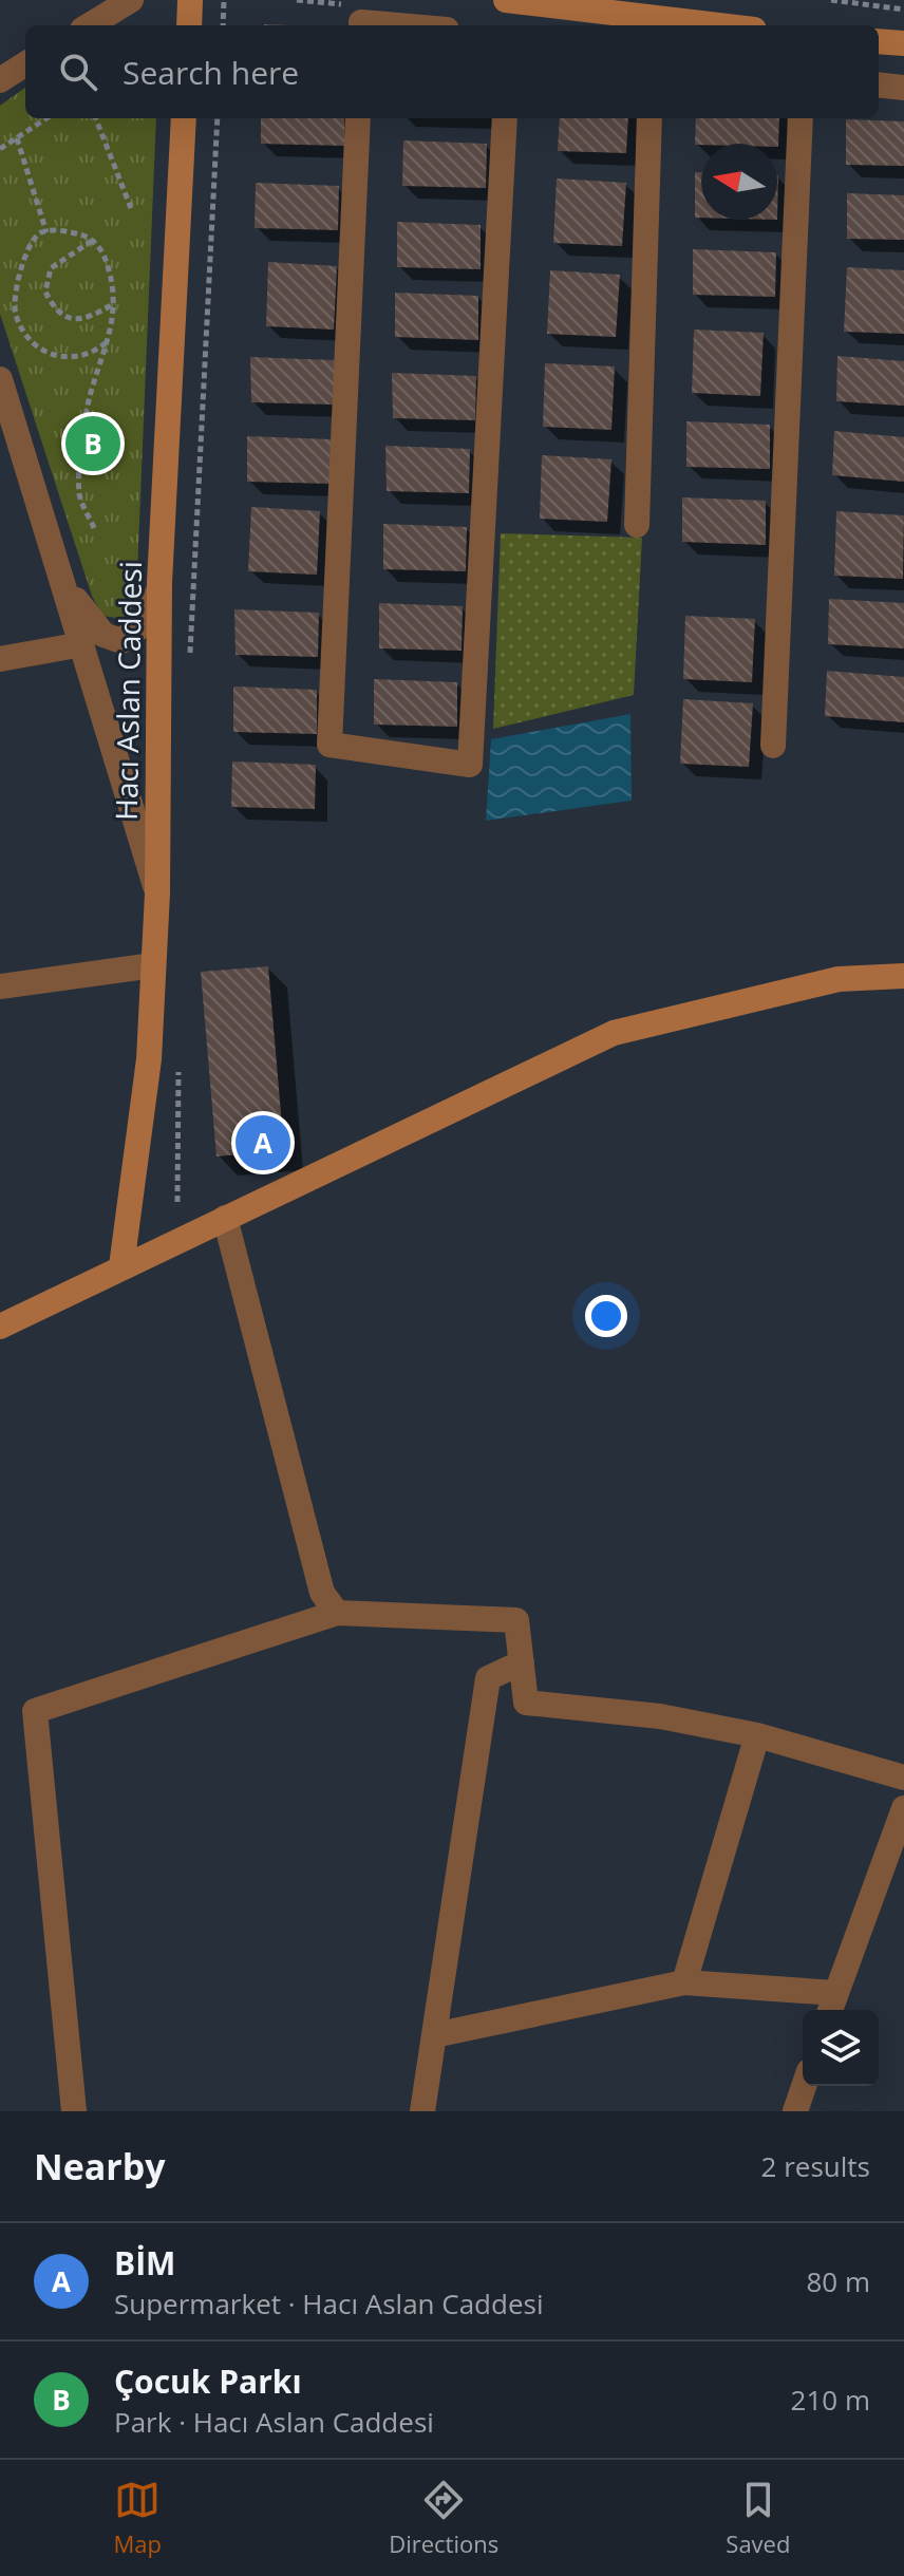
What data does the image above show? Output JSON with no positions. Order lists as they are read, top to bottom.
{
  "streets": {
    "street": ["Hacı Aslan Caddesi"]
  },
  "north": "left",
  "page": {
    "search": "Search here",
    "pins": ["B", "A"],
    "heading": ["Nearby", "2 results"],
    "list": [
      {
        "mark": "A",
        "name": "BİM",
        "note": "Supermarket · Hacı Aslan Caddesi",
        "value": "80 m"
      },
      {
        "mark": "B",
        "name": "Çocuk Parkı",
        "note": "Park · Hacı Aslan Caddesi",
        "value": "210 m"
      }
    ],
    "nav": ["Map", "Directions", "Saved"]
  }
}
